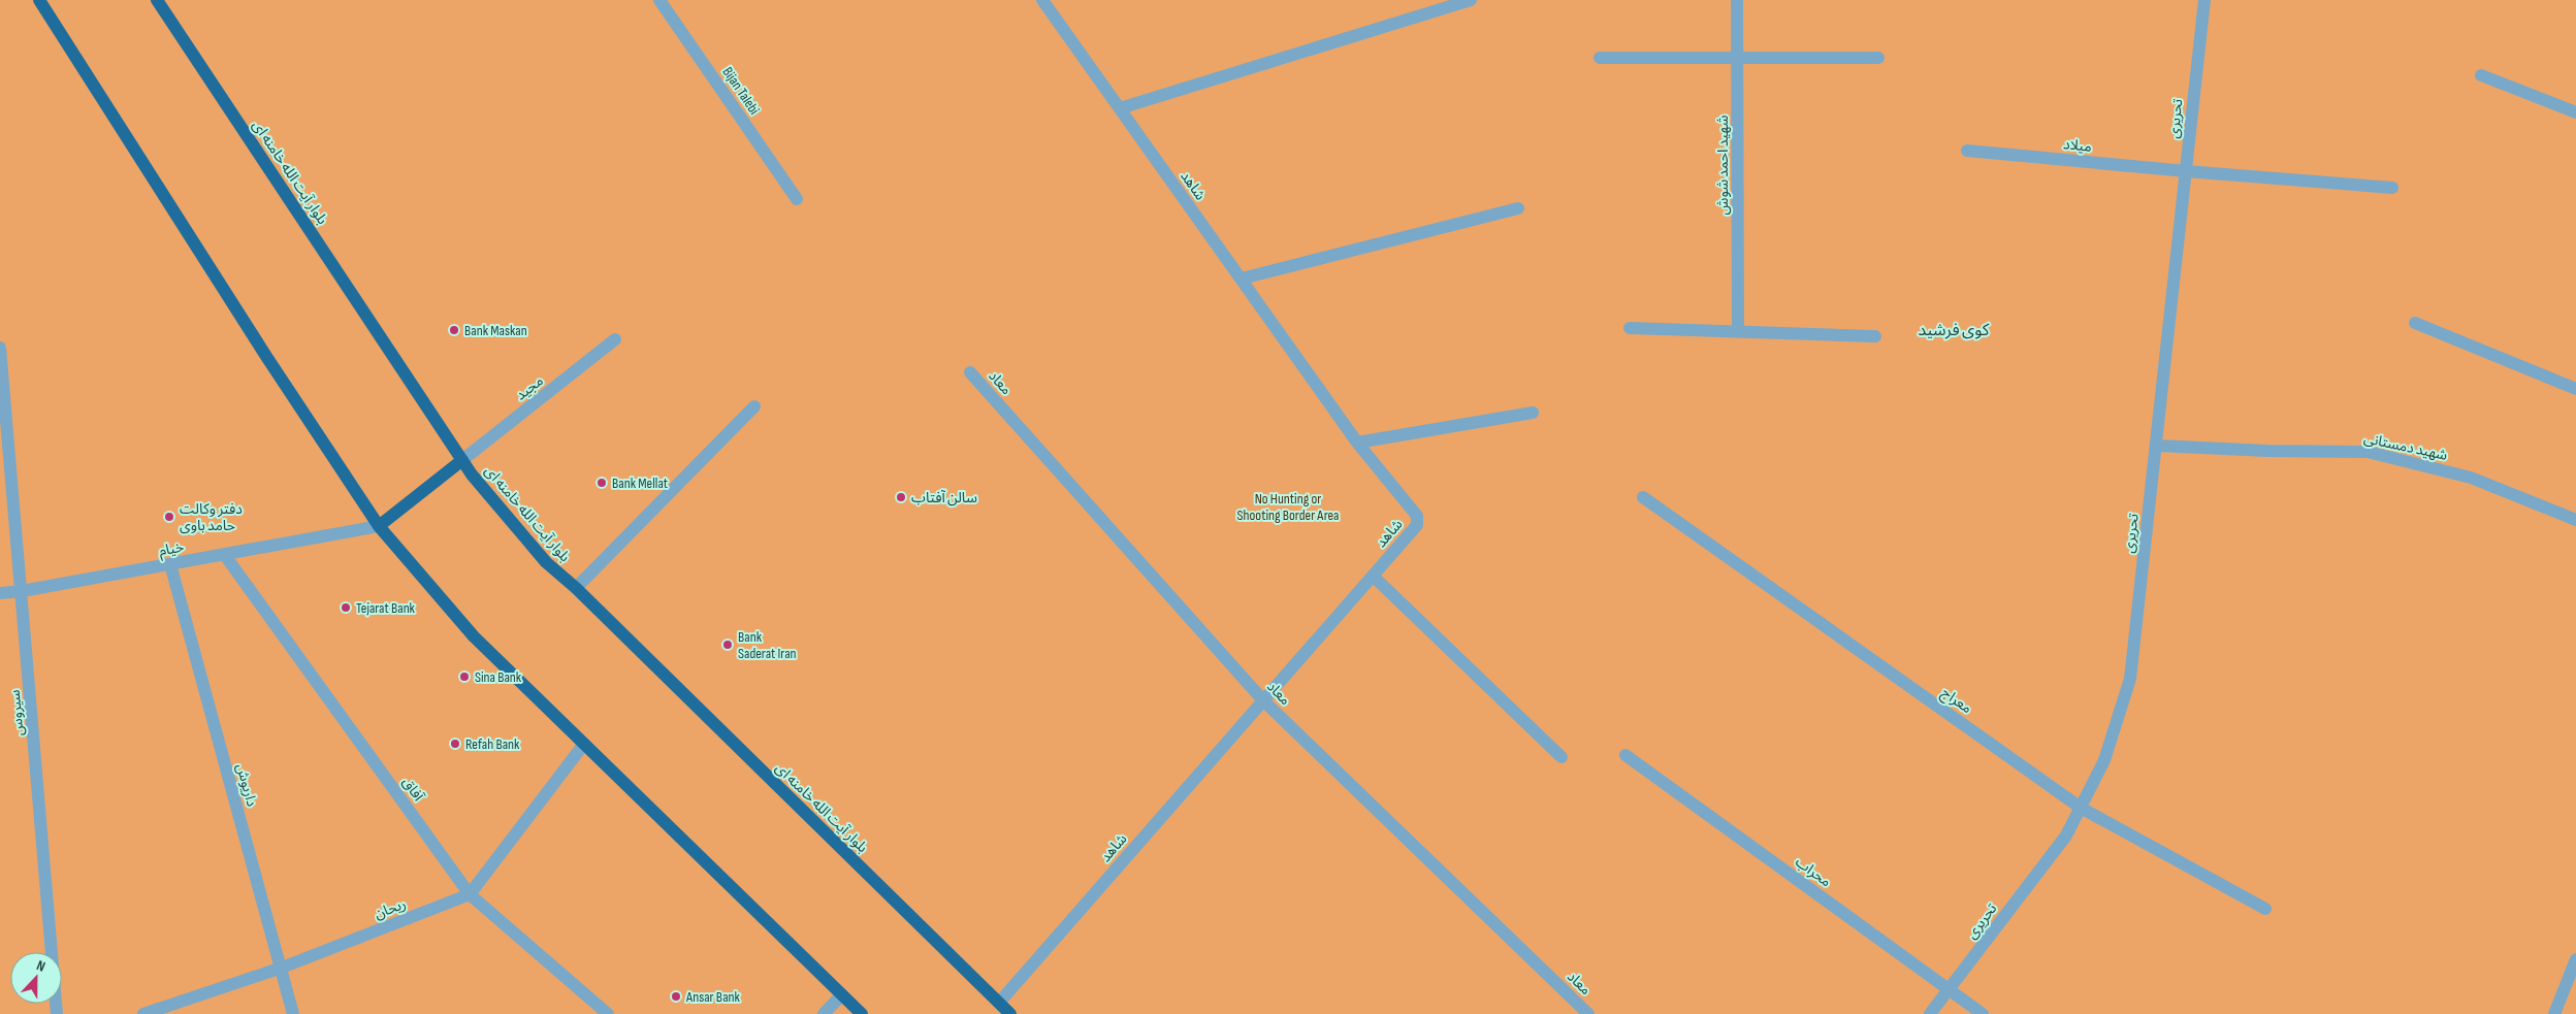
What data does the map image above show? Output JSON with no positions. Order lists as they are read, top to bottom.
{
  "streets": {
    "main road": ["بلوار آیت الله خامنه ای"],
    "street": [
      "Bijan Talebi",
      "تحریری",
      "میلاد",
      "شهید احمد شوش",
      "شاهد",
      "معاد",
      "مجید",
      "شهید دمستانی",
      "خیام",
      "معراج",
      "سیروس",
      "داریوش",
      "آفاق",
      "محراب",
      "ریحان"
    ]
  },
  "crossings": [
    ["تحریری", "میلاد"],
    ["تحریری", "شهید دمستانی"],
    ["تحریری", "معراج"],
    ["تحریری", "محراب"],
    ["بلوار آیت الله خامنه ای", "شاهد"],
    ["بلوار آیت الله خامنه ای", "مجید"],
    ["شاهد", "معاد"],
    ["خیام", "سیروس"],
    ["خیام", "داریوش"],
    ["خیام", "آفاق"],
    ["داریوش", "ریحان"],
    ["آفاق", "ریحان"]
  ],
  "districts": ["کوی فرشید"],
  "parks": ["No Hunting or Shooting Border Area"],
  "places": [
    "Bank Maskan",
    "Bank Mellat",
    "سالن آفتاب",
    "دفتر وکالت حامد باوی",
    "Tejarat Bank",
    "Bank Saderat Iran",
    "Sina Bank",
    "Refah Bank",
    "Ansar Bank"
  ],
  "north": "top"
}
